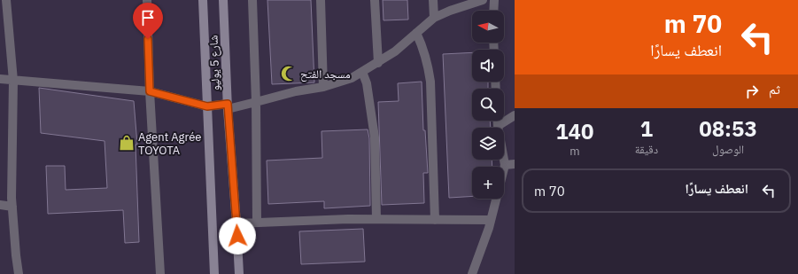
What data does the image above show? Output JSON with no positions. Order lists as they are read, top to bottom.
{
  "streets": {
    "main road": ["شارع 5 يوليو"]
  },
  "places": {
    "mosque": ["مسجد الفتح"],
    "shop": ["Agent Agrée TOYOTA"]
  },
  "north": "left",
  "page": {
    "turn": ["70 m", "انعطف يسارًا"],
    "map_buttons": "+",
    "then": "ثم",
    "eta": [
      "08:53",
      "الوصول",
      "1",
      "دقيقة",
      "140",
      "m"
    ],
    "list": [
      {
        "name": "انعطف يسارًا",
        "value": "70 m"
      }
    ]
  }
}
